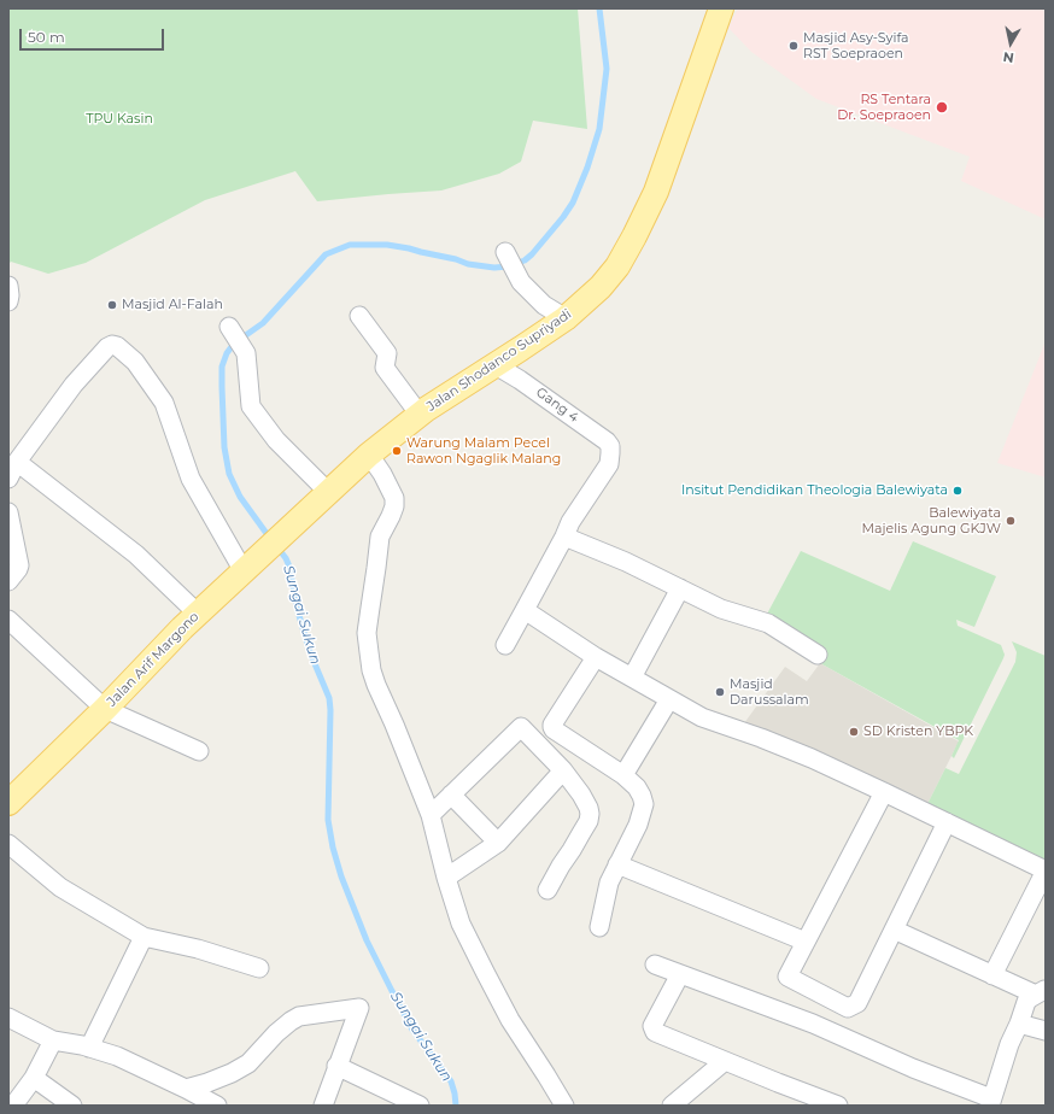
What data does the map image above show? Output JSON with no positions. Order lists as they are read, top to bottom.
{
  "streets": {
    "main road": ["Jalan Shodanco Supriyadi", "Jalan Arif Margono"],
    "street": ["Gang 4"]
  },
  "crossings": [
    ["Jalan Shodanco Supriyadi", "Gang 4"],
    ["Jalan Shodanco Supriyadi", "Jalan Arif Margono"]
  ],
  "water": ["Sungai Sukun"],
  "parks": ["TPU Kasin"],
  "places": [
    "Masjid Asy-Syifa RST Soepraoen",
    "RS Tentara Dr. Soepraoen",
    "Masjid Al-Falah",
    "Warung Malam Pecel Rawon Ngaglik Malang",
    "Insitut Pendidikan Theologia Balewiyata",
    "Balewiyata Majelis Agung GKJW",
    "Masjid Darussalam",
    "SD Kristen YBPK"
  ],
  "scale_bar": "50 m",
  "north": "bottom"
}
